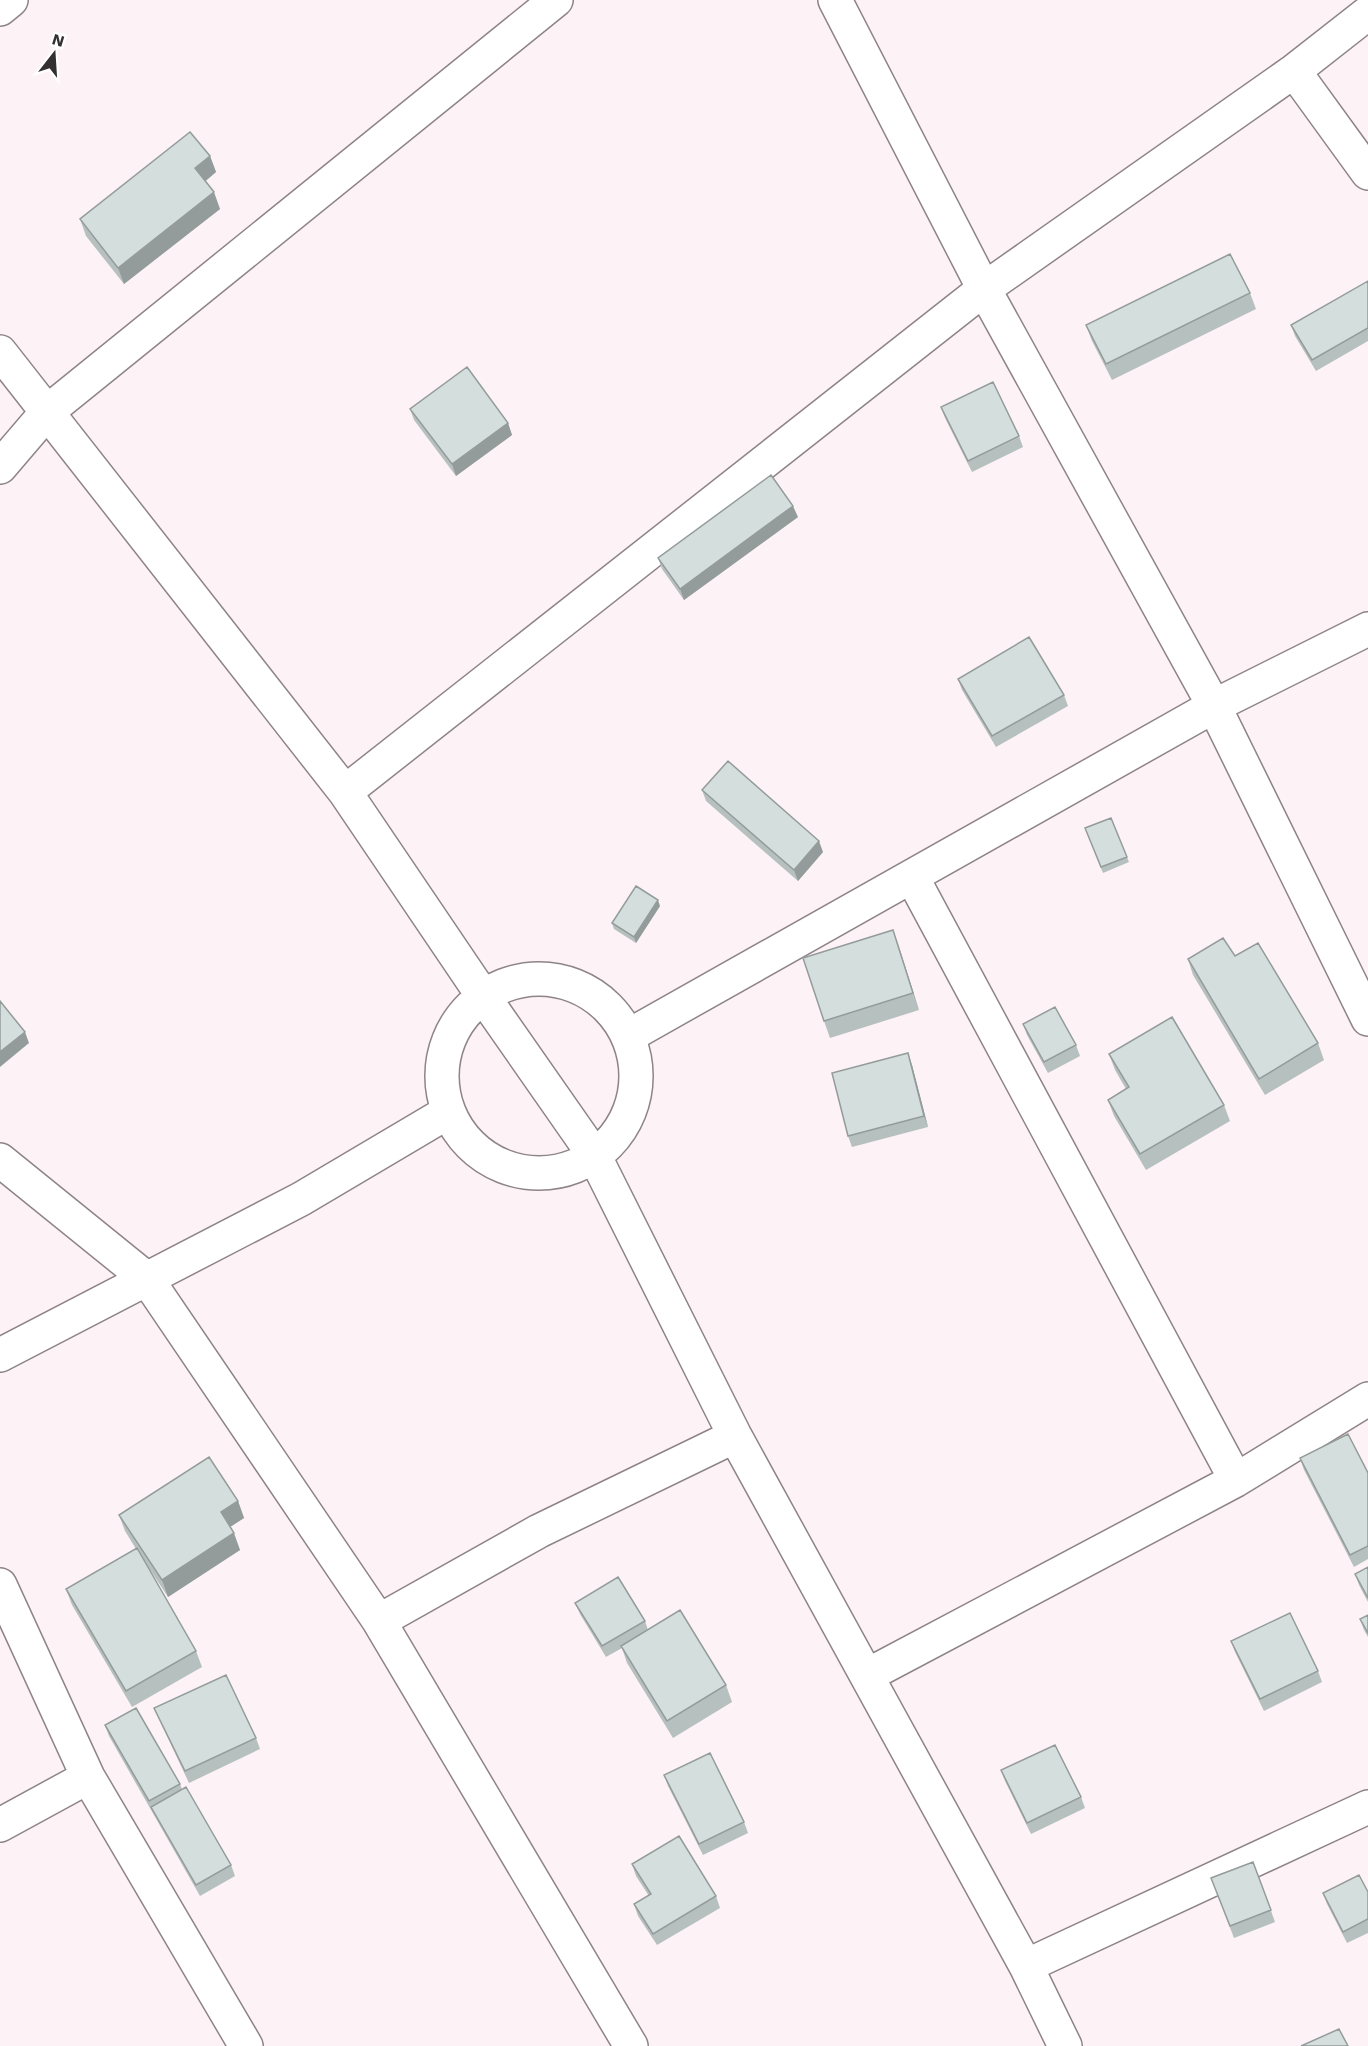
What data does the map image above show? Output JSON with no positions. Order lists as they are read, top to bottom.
{
  "north": "top"
}
